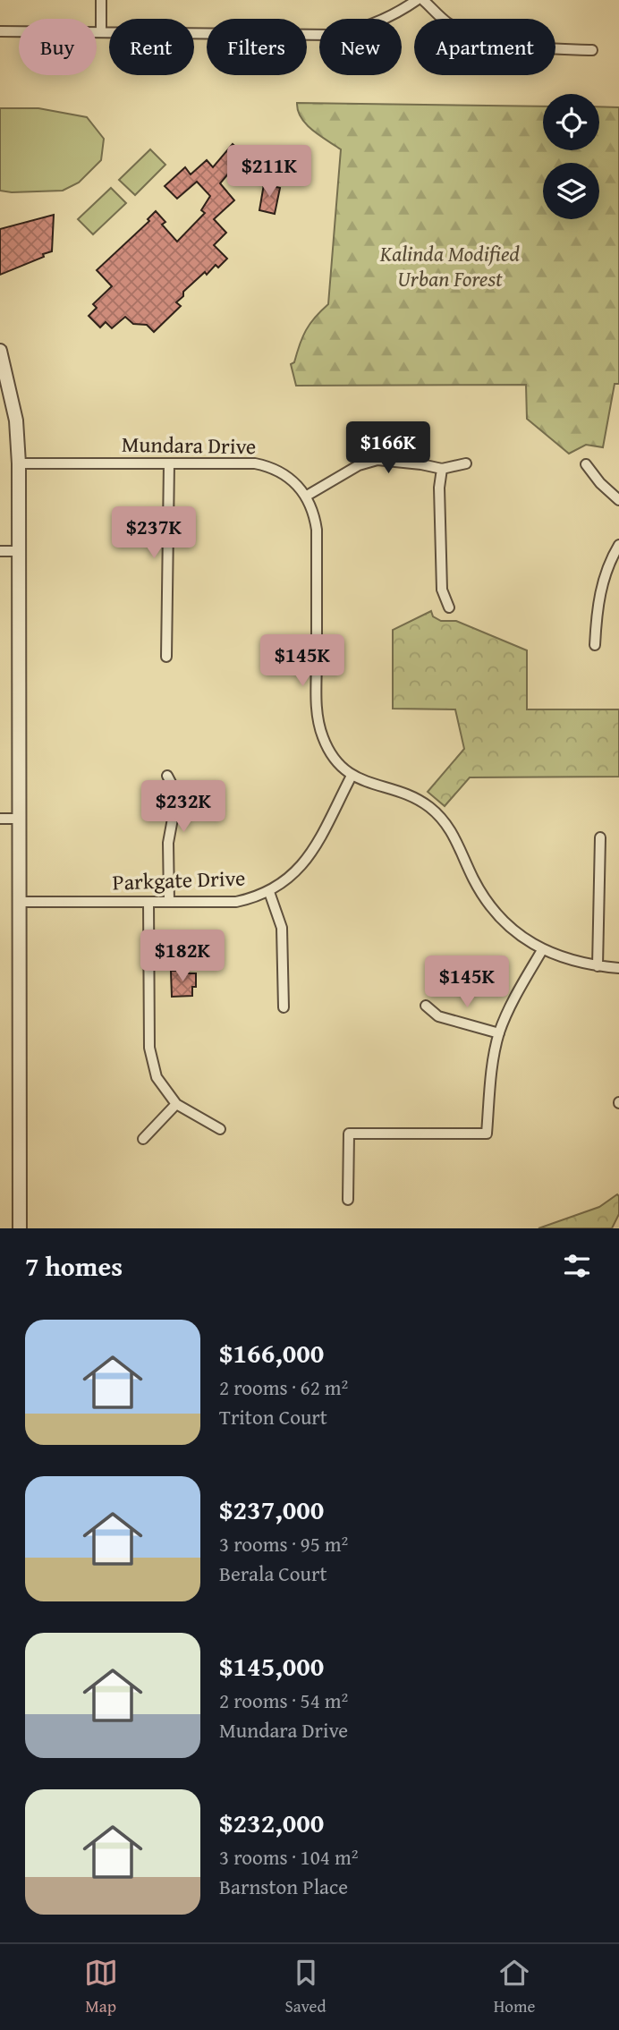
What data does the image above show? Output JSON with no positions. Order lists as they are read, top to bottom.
{
  "streets": {
    "street": ["Mundara Drive", "Parkgate Drive"]
  },
  "parks": ["Kalinda Modified Urban Forest"],
  "page": {
    "chip": [
      "Buy",
      "Rent",
      "Filters",
      "New",
      "Apartment"
    ],
    "price": [
      "$211K",
      "$166K",
      "$237K",
      "$145K",
      "$232K",
      "$182K",
      "$145K"
    ],
    "heading": "7 homes",
    "list": [
      {
        "name": "$166,000",
        "note": "2 rooms · 62 m² · Triton Court"
      },
      {
        "name": "$237,000",
        "note": "3 rooms · 95 m² · Berala Court"
      },
      {
        "name": "$145,000",
        "note": "2 rooms · 54 m² · Mundara Drive"
      },
      {
        "name": "$232,000",
        "note": "3 rooms · 104 m² · Barnston Place"
      }
    ],
    "tabs": ["Map", "Saved", "Home"]
  }
}
